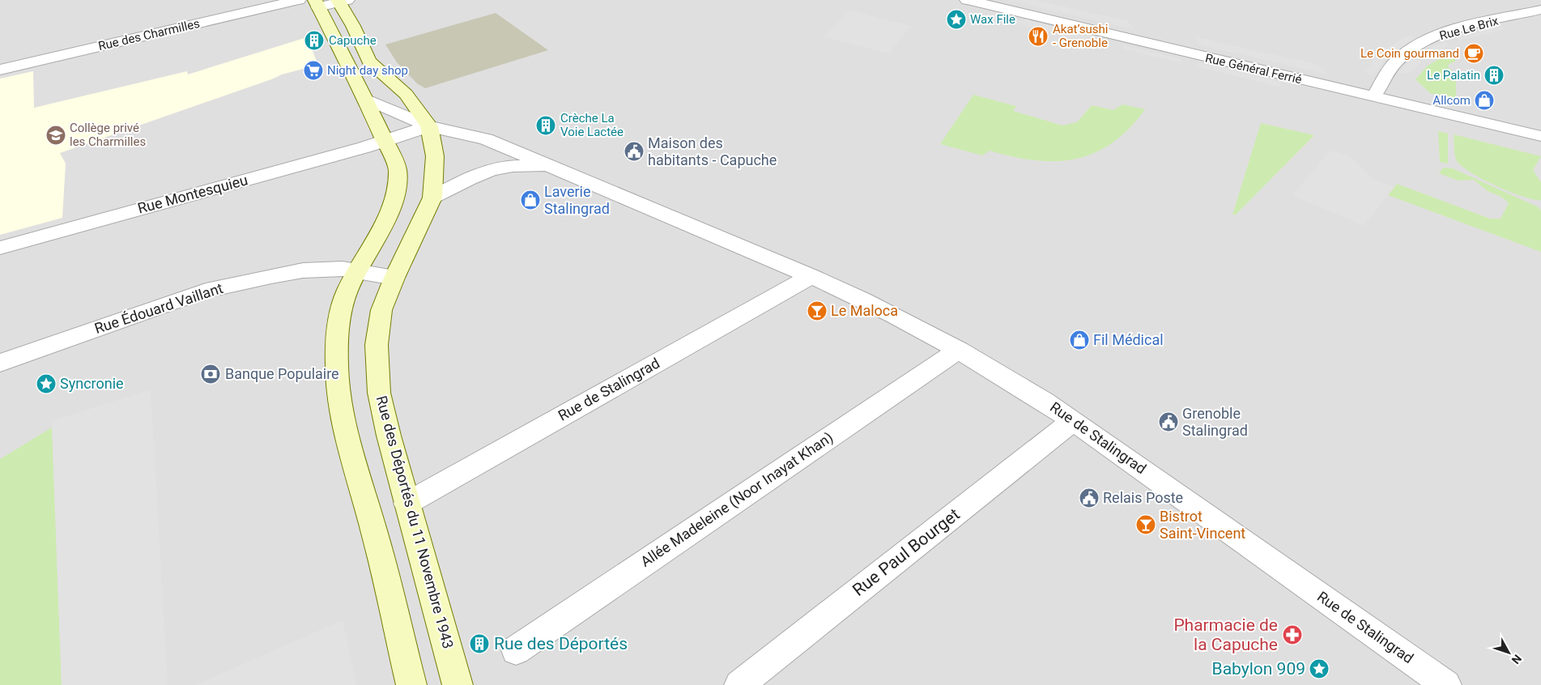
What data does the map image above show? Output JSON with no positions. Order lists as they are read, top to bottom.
{
  "streets": {
    "street": [
      "Rue Le Brix",
      "Rue des Charmilles",
      "Rue Général Ferrié",
      "Rue Montesquieu",
      "Rue Édouard Vaillant",
      "Rue de Stalingrad",
      "Allée Madeleine (Noor Inayat Khan)",
      "Rue des Déportés du 11 Novembre 1943",
      "Rue Paul Bourget"
    ]
  },
  "crossings": [
    ["Rue Le Brix", "Rue Général Ferrié"],
    ["Rue Édouard Vaillant", "Rue des Déportés du 11 Novembre 1943"],
    ["Rue de Stalingrad", "Allée Madeleine (Noor Inayat Khan)"],
    ["Rue de Stalingrad", "Rue des Déportés du 11 Novembre 1943"],
    ["Rue de Stalingrad", "Rue Paul Bourget"]
  ],
  "places": {
    "place": ["Wax File", "Syncronie", "Babylon 909"],
    "restaurant": ["Akat’sushi - Grenoble"],
    "building": [
      "Capuche",
      "Le Palatin",
      "Crèche La Voie Lactée",
      "Rue des Déportés"
    ],
    "cafe": ["Le Coin gourmand"],
    "supermarket": ["Night day shop"],
    "shop": ["Allcom", "Laverie Stalingrad", "Fil Médical"],
    "school or university": ["Collège privé les Charmilles"],
    "public building": ["Maison des habitants - Capuche", "Grenoble Stalingrad", "Relais Poste"],
    "bar": ["Le Maloca", "Bistrot Saint-Vincent"],
    "bank": ["Banque Populaire"],
    "pharmacy": ["Pharmacie de la Capuche"]
  },
  "north": "bottom right"
}
